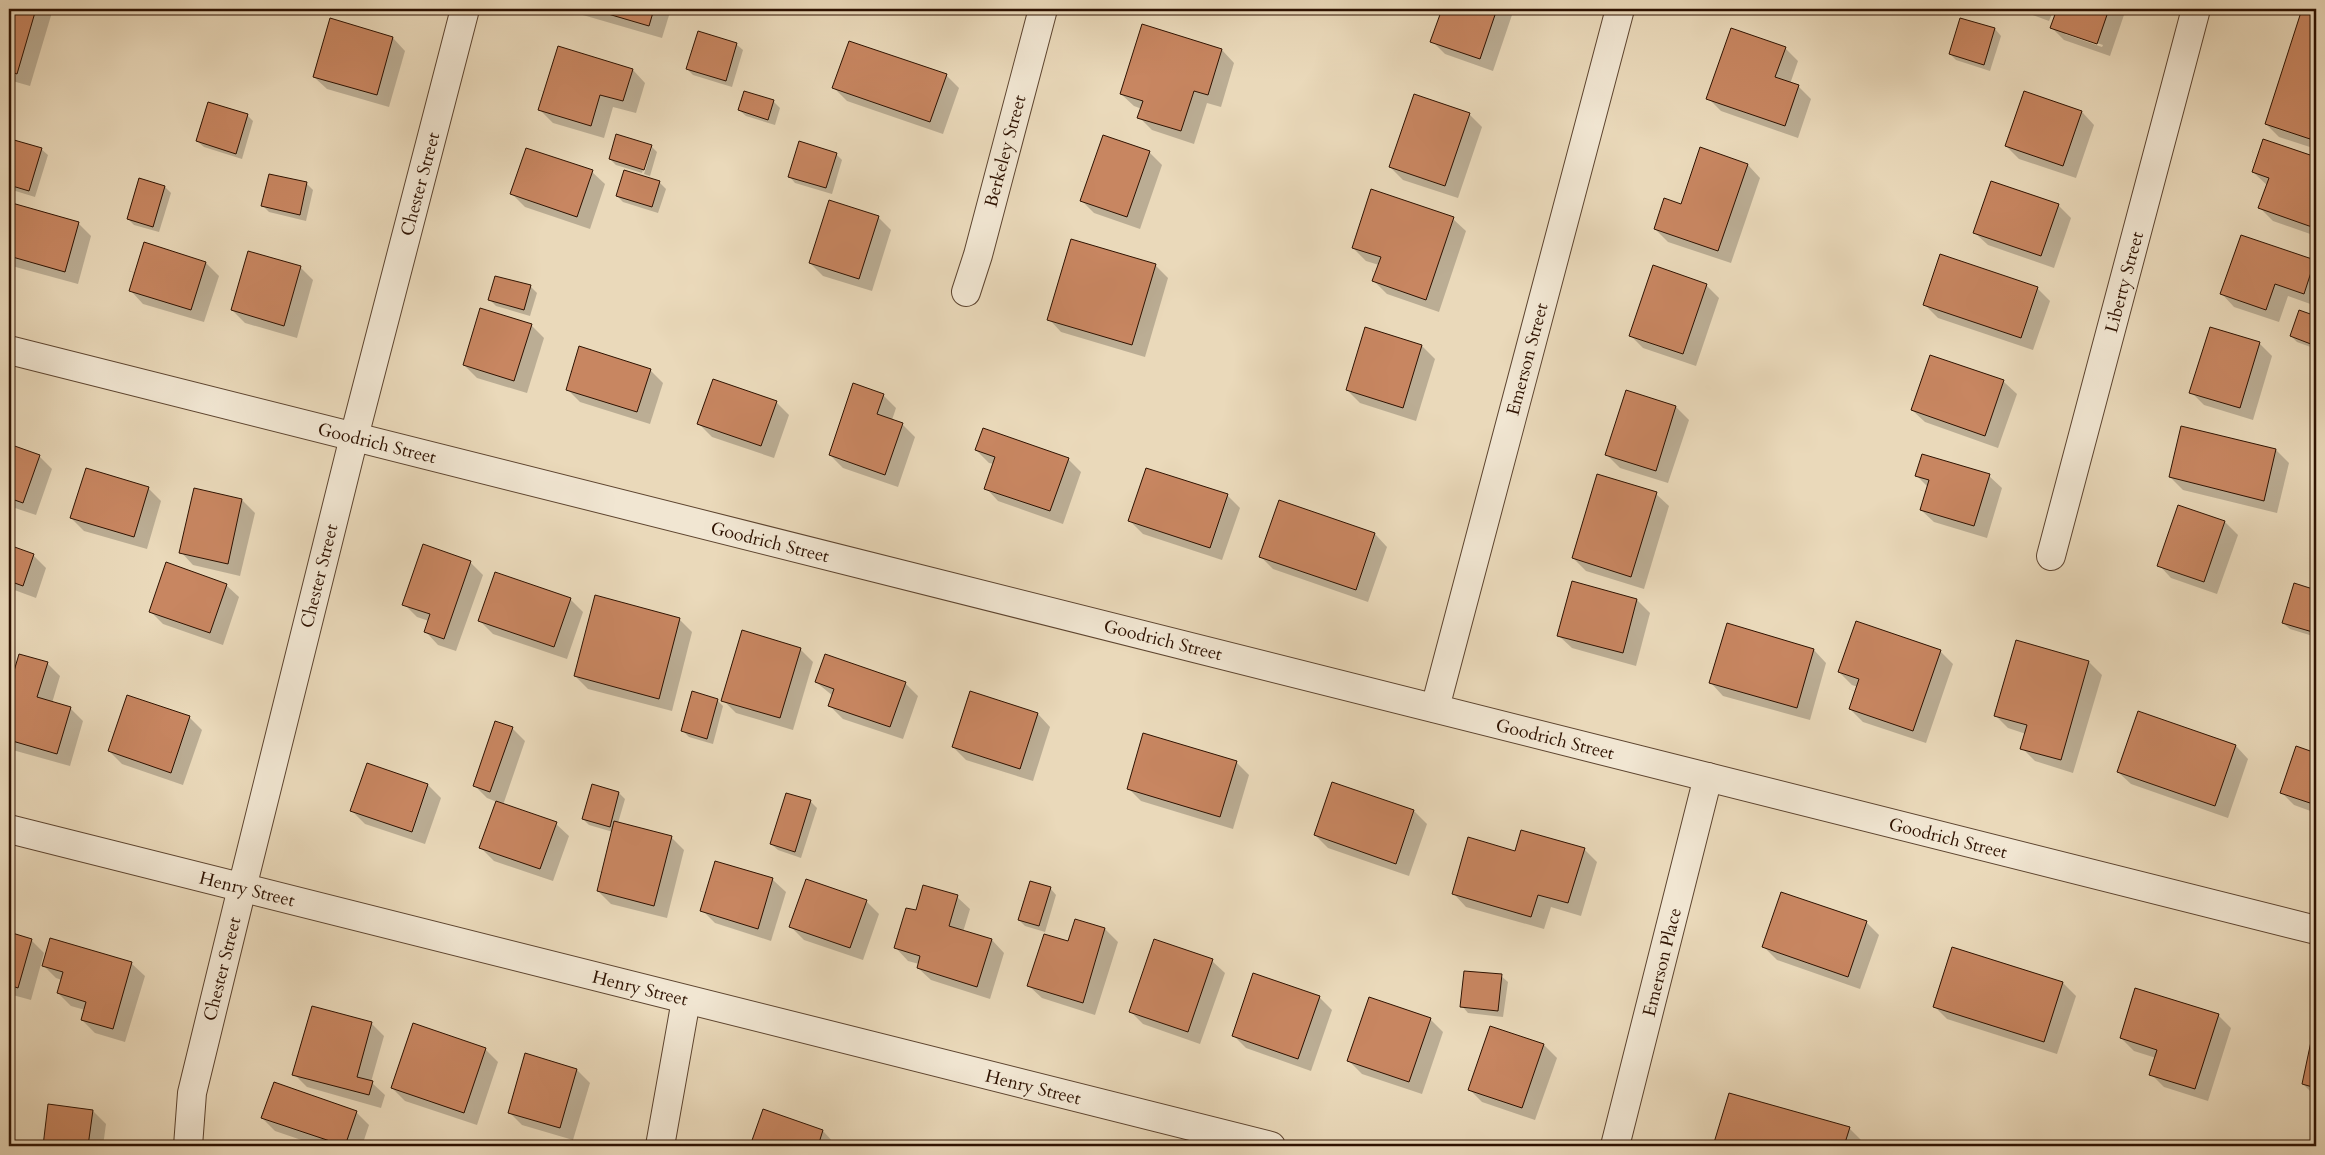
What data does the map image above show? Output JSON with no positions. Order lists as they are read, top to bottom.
{
  "streets": {
    "street": [
      "Berkeley Street",
      "Chester Street",
      "Liberty Street",
      "Emerson Street",
      "Goodrich Street",
      "Henry Street",
      "Emerson Place"
    ]
  },
  "crossings": [
    ["Chester Street", "Goodrich Street"],
    ["Chester Street", "Henry Street"],
    ["Emerson Street", "Goodrich Street"],
    ["Goodrich Street", "Emerson Place"]
  ]
}
